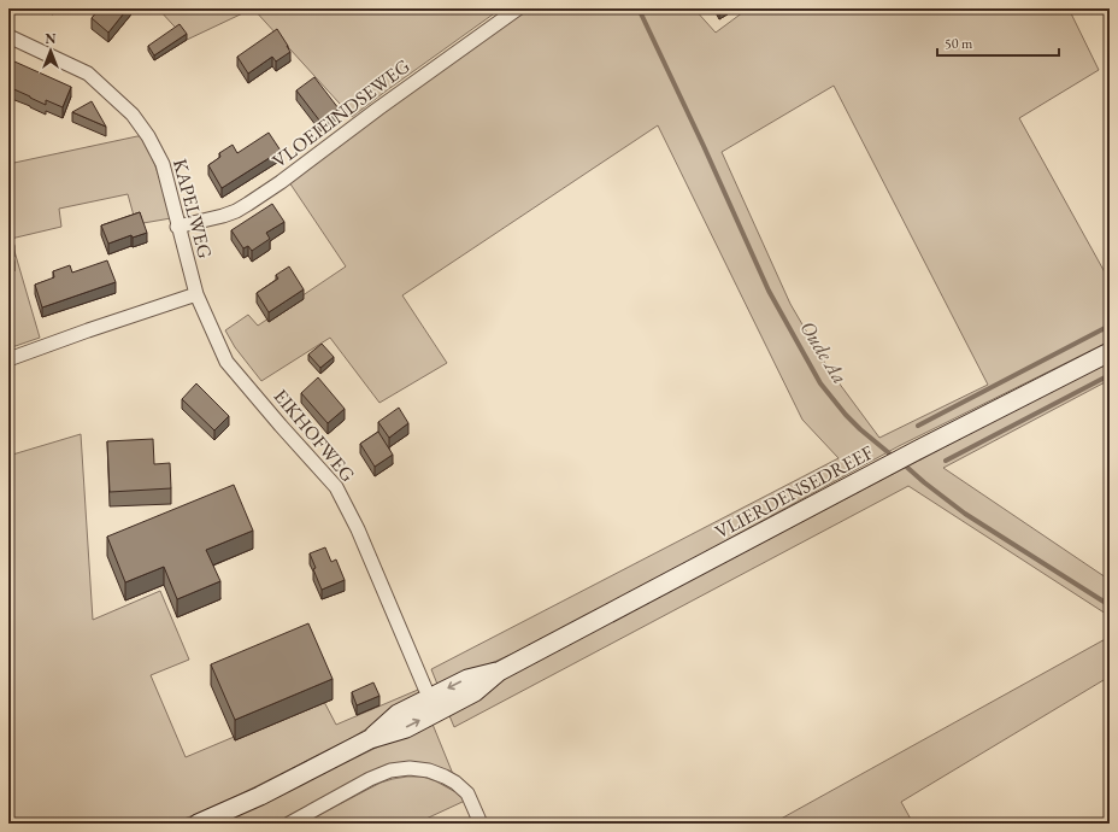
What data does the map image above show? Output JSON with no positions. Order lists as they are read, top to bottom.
{
  "streets": {
    "main road": ["VLIERDENSEDREEF"],
    "street": ["VLOEIEINDSEWEG", "KAPELWEG", "EIKHOFWEG"]
  },
  "crossings": [
    ["VLOEIEINDSEWEG", "KAPELWEG"],
    ["KAPELWEG", "EIKHOFWEG"]
  ],
  "water": ["Oude Aa"],
  "scale_bar": "50 m",
  "north": "top"
}
